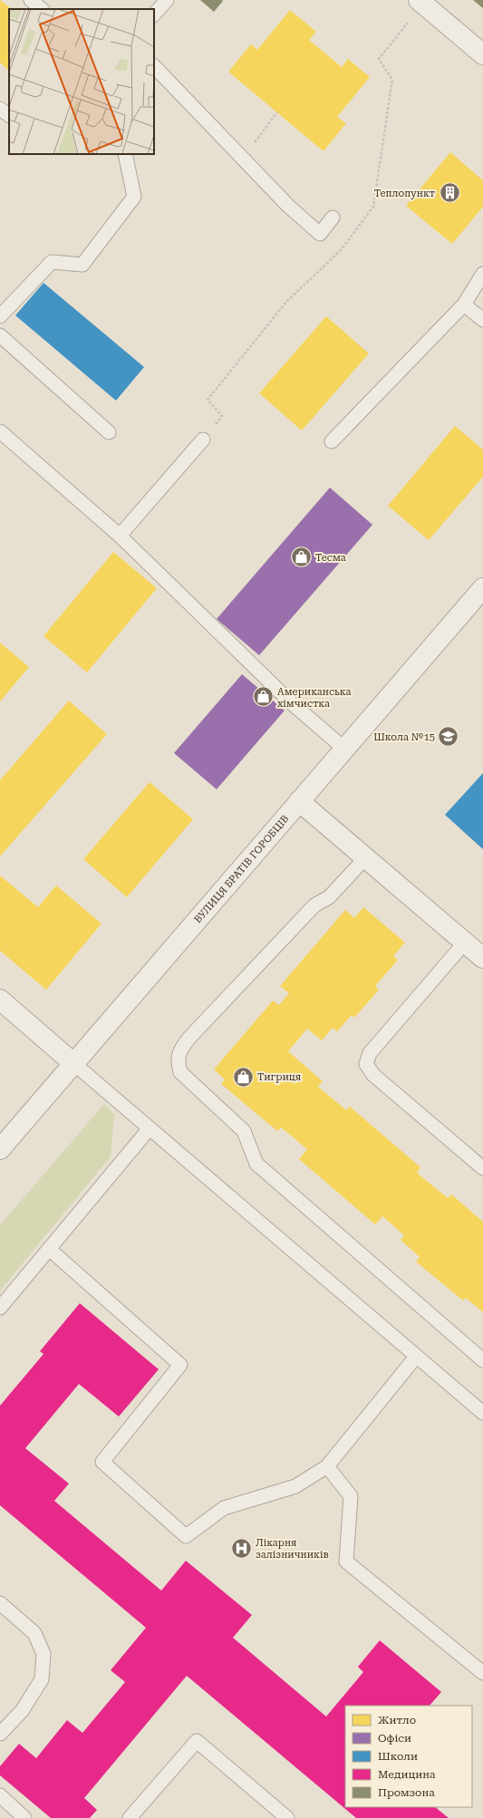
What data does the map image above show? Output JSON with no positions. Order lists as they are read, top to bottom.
{
  "streets": {
    "street": ["ВУЛИЦЯ БРАТІВ ГОРОБЦІВ"]
  },
  "places": {
    "building": ["Теплопункт"],
    "shop": ["Тесма", "Американська хімчистка", "Тигриця"],
    "school or university": ["Школа №15"],
    "hospital": ["Лікарня залізничників"]
  },
  "legend": [
    "Житло",
    "Офіси",
    "Школи",
    "Медицина",
    "Промзона"
  ]
}
